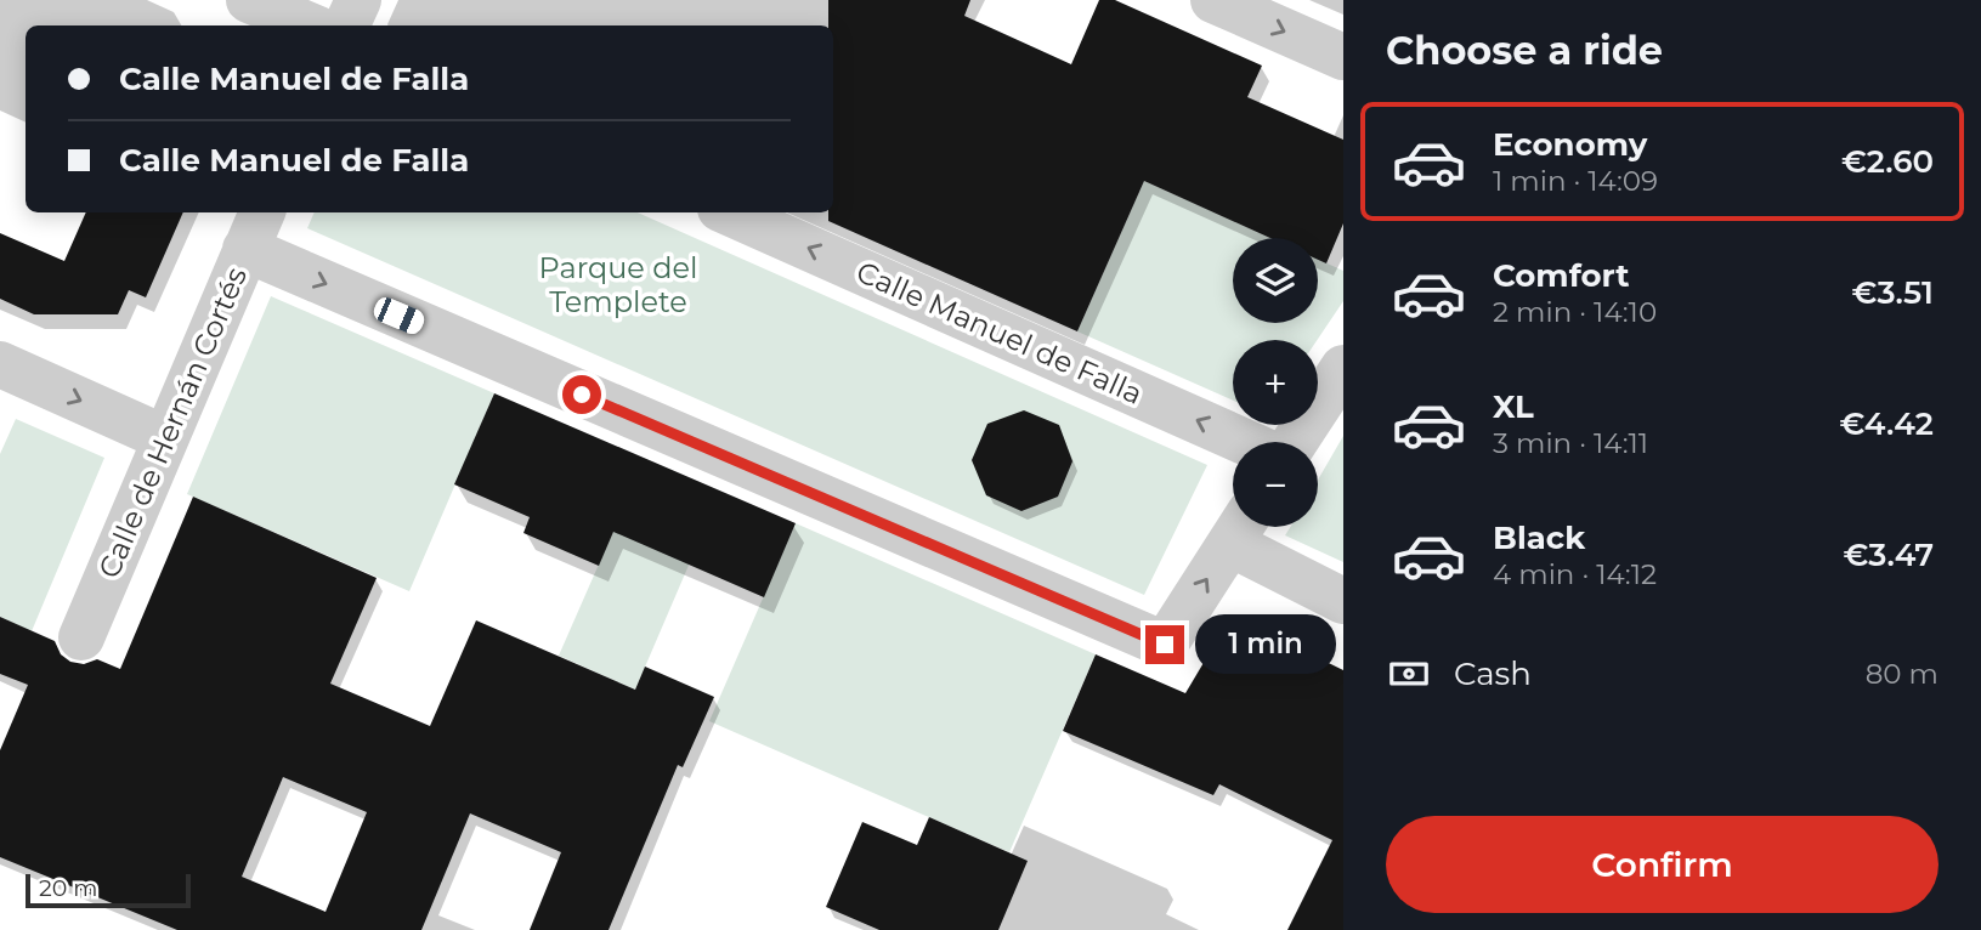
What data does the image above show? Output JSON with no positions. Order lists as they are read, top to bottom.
{
  "streets": {
    "street": ["Calle Manuel de Falla", "Calle de Hernán Cortés"]
  },
  "one_way": ["Calle Manuel de Falla"],
  "parks": ["Parque del Templete"],
  "scale_bar": "20 m",
  "page": {
    "heading": "Choose a ride",
    "banner": ["Calle Manuel de Falla", "Calle Manuel de Falla"],
    "list": [
      {
        "name": "Economy",
        "note": "1 min · 14:09",
        "value": "€2.60"
      },
      {
        "name": "Comfort",
        "note": "2 min · 14:10",
        "value": "€3.51"
      },
      {
        "name": "XL",
        "note": "3 min · 14:11",
        "value": "€4.42"
      },
      {
        "name": "Black",
        "note": "4 min · 14:12",
        "value": "€3.47"
      }
    ],
    "map_buttons": ["+", "−"],
    "bubble": "1 min",
    "pay": ["Cash", "80 m"],
    "buttons": "Confirm",
    "scale": "20 m"
  }
}
